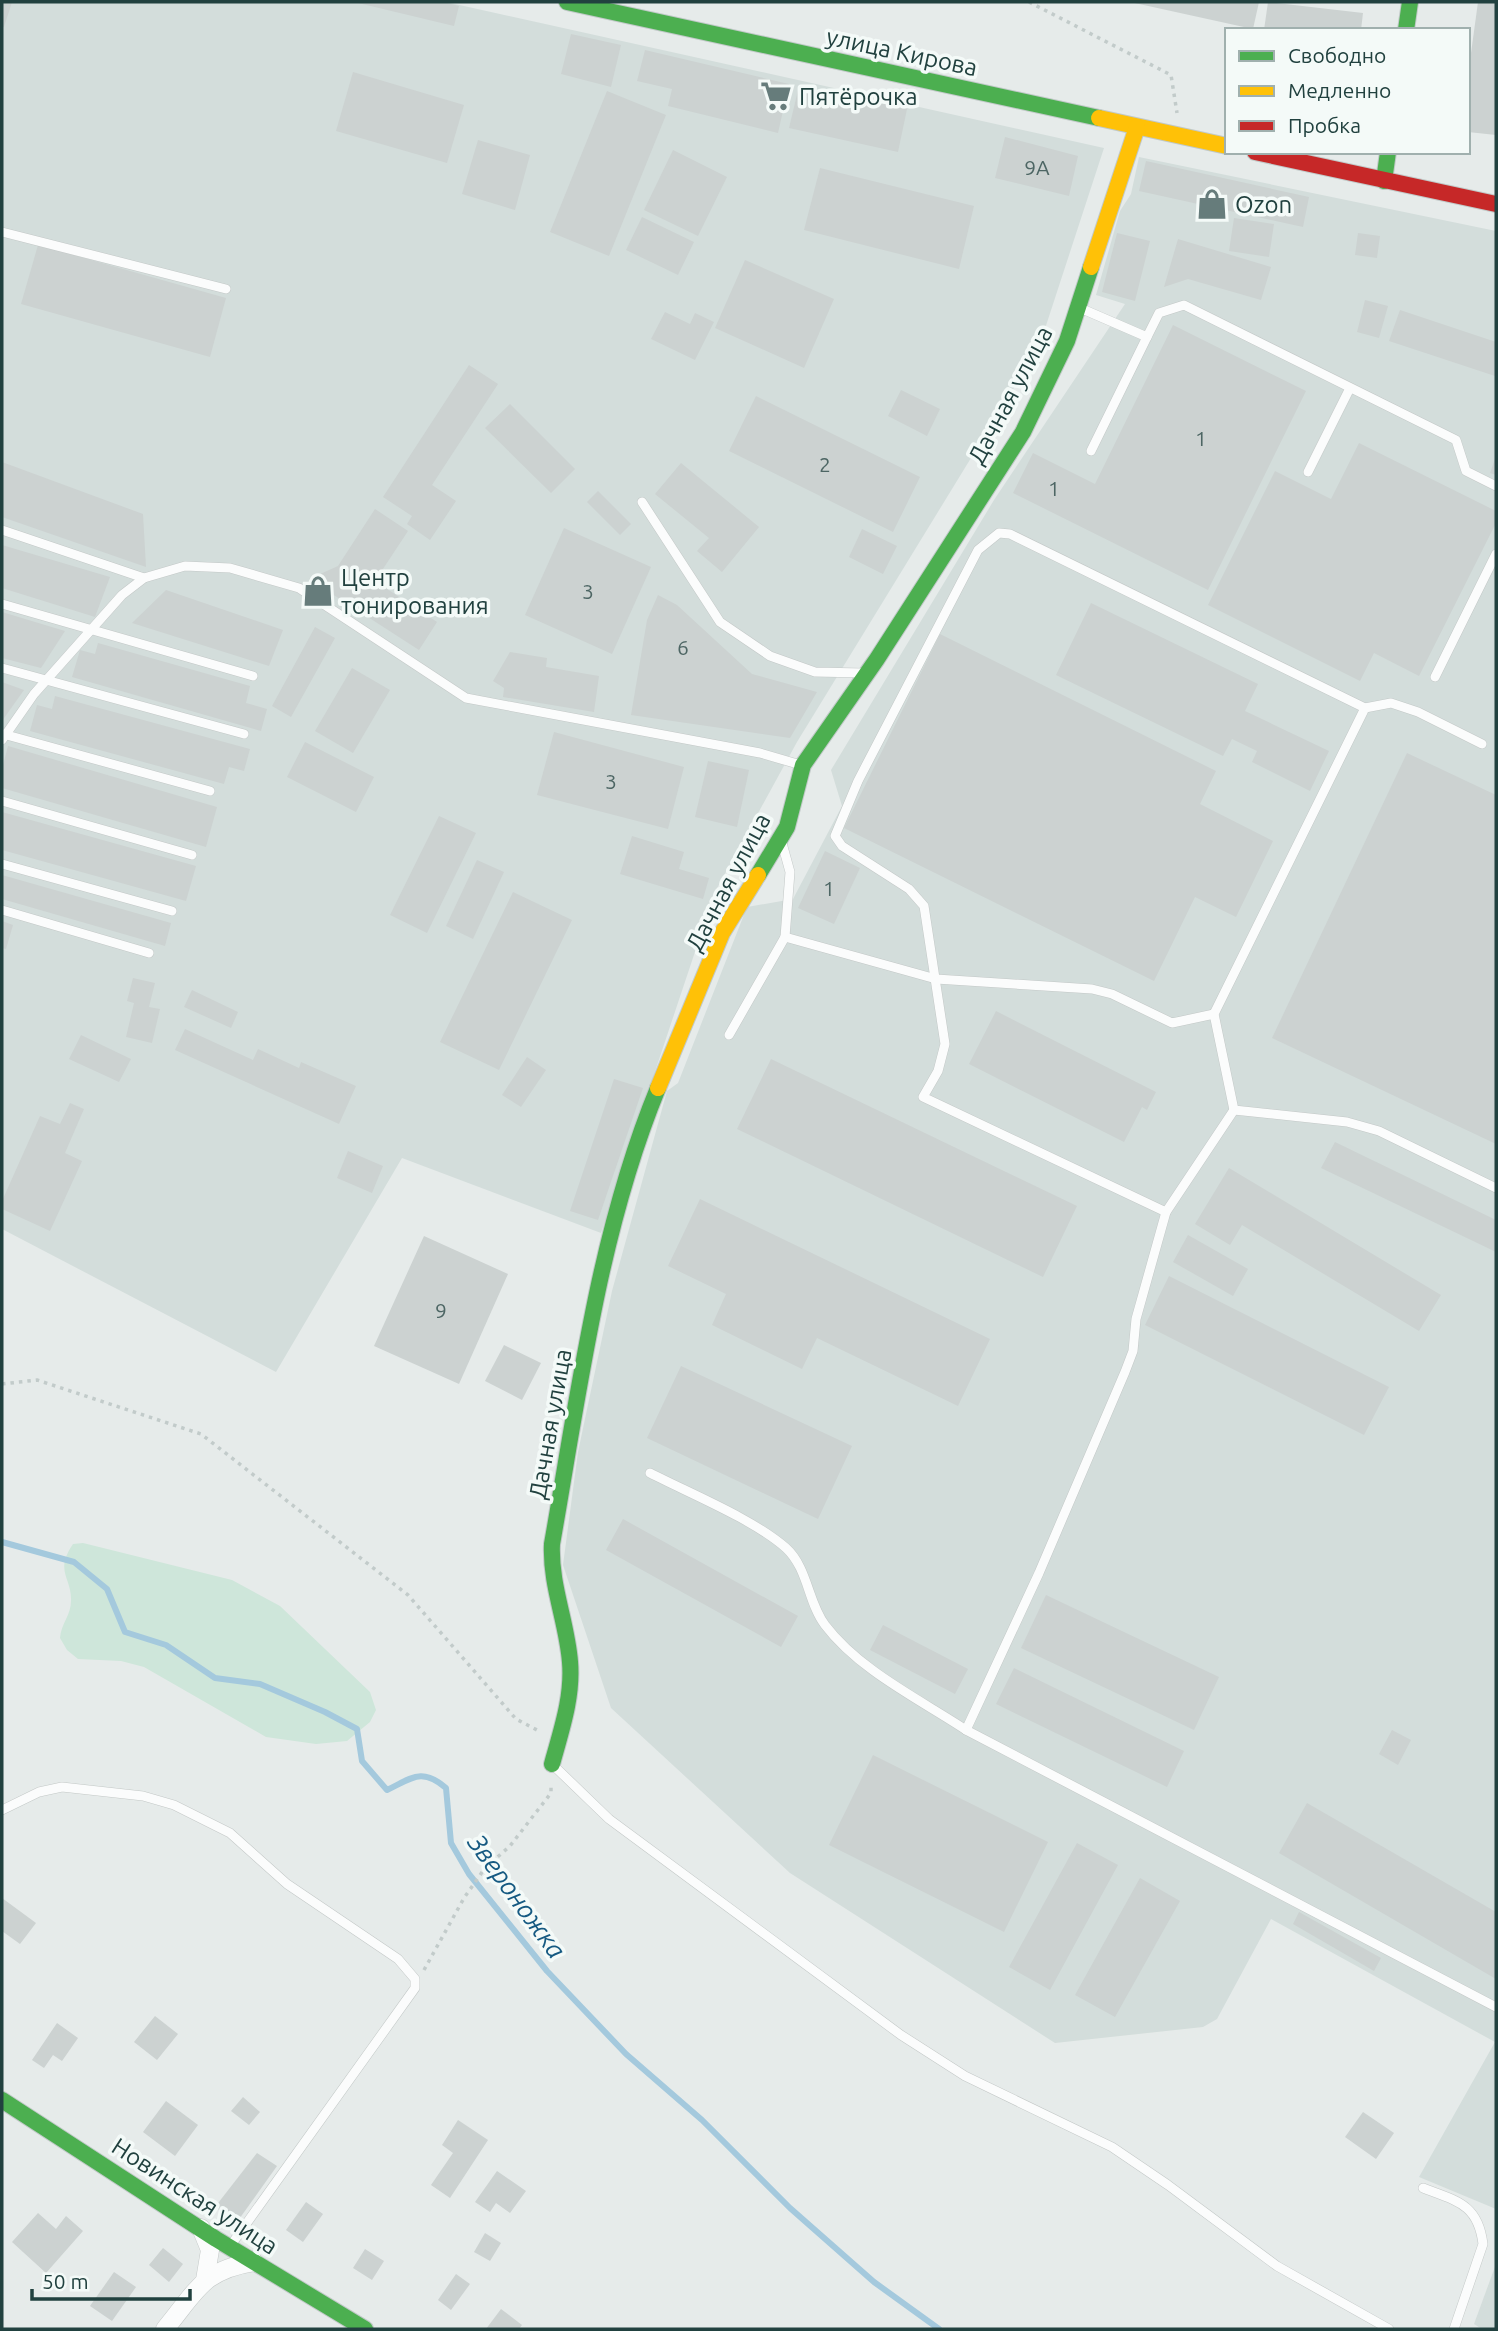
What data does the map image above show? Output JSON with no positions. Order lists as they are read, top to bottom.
{
  "streets": {
    "street": ["улица Кирова", "Дачная улица", "Новинская улица"]
  },
  "crossings": [
    ["улица Кирова", "Дачная улица"]
  ],
  "water": ["Звероножка"],
  "places": {
    "supermarket": ["Пятёрочка"],
    "shop": ["Ozon", "Центр тонирования"]
  },
  "house_numbers": [
    "9А",
    "1",
    "2",
    "1",
    "3",
    "6",
    "3",
    "1",
    "9"
  ],
  "legend": ["Свободно", "Медленно", "Пробка"],
  "scale_bar": "50 m"
}
